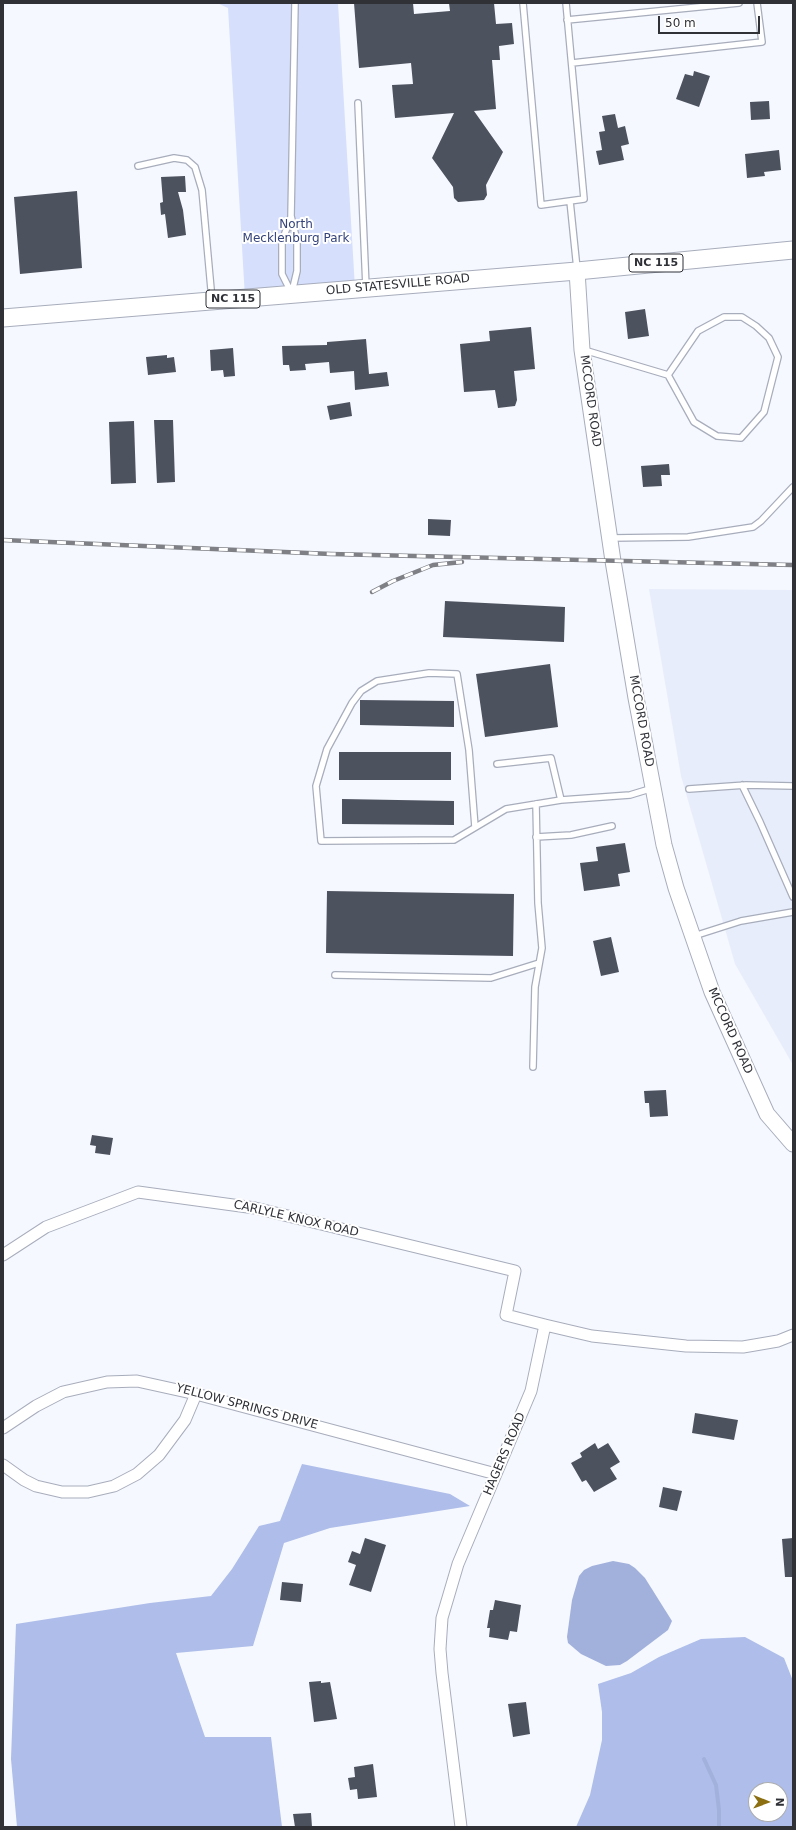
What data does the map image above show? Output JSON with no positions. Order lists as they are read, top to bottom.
{
  "streets": {
    "main road": ["NC 115", "OLD STATESVILLE ROAD"],
    "street": [
      "MCCORD ROAD",
      "CARLYLE KNOX ROAD",
      "YELLOW SPRINGS DRIVE",
      "HAGERS ROAD"
    ]
  },
  "crossings": [
    ["OLD STATESVILLE ROAD", "MCCORD ROAD"],
    ["CARLYLE KNOX ROAD", "HAGERS ROAD"],
    ["YELLOW SPRINGS DRIVE", "HAGERS ROAD"]
  ],
  "parks": ["North Mecklenburg Park"],
  "scale_bar": "50 m",
  "north": "right"
}
